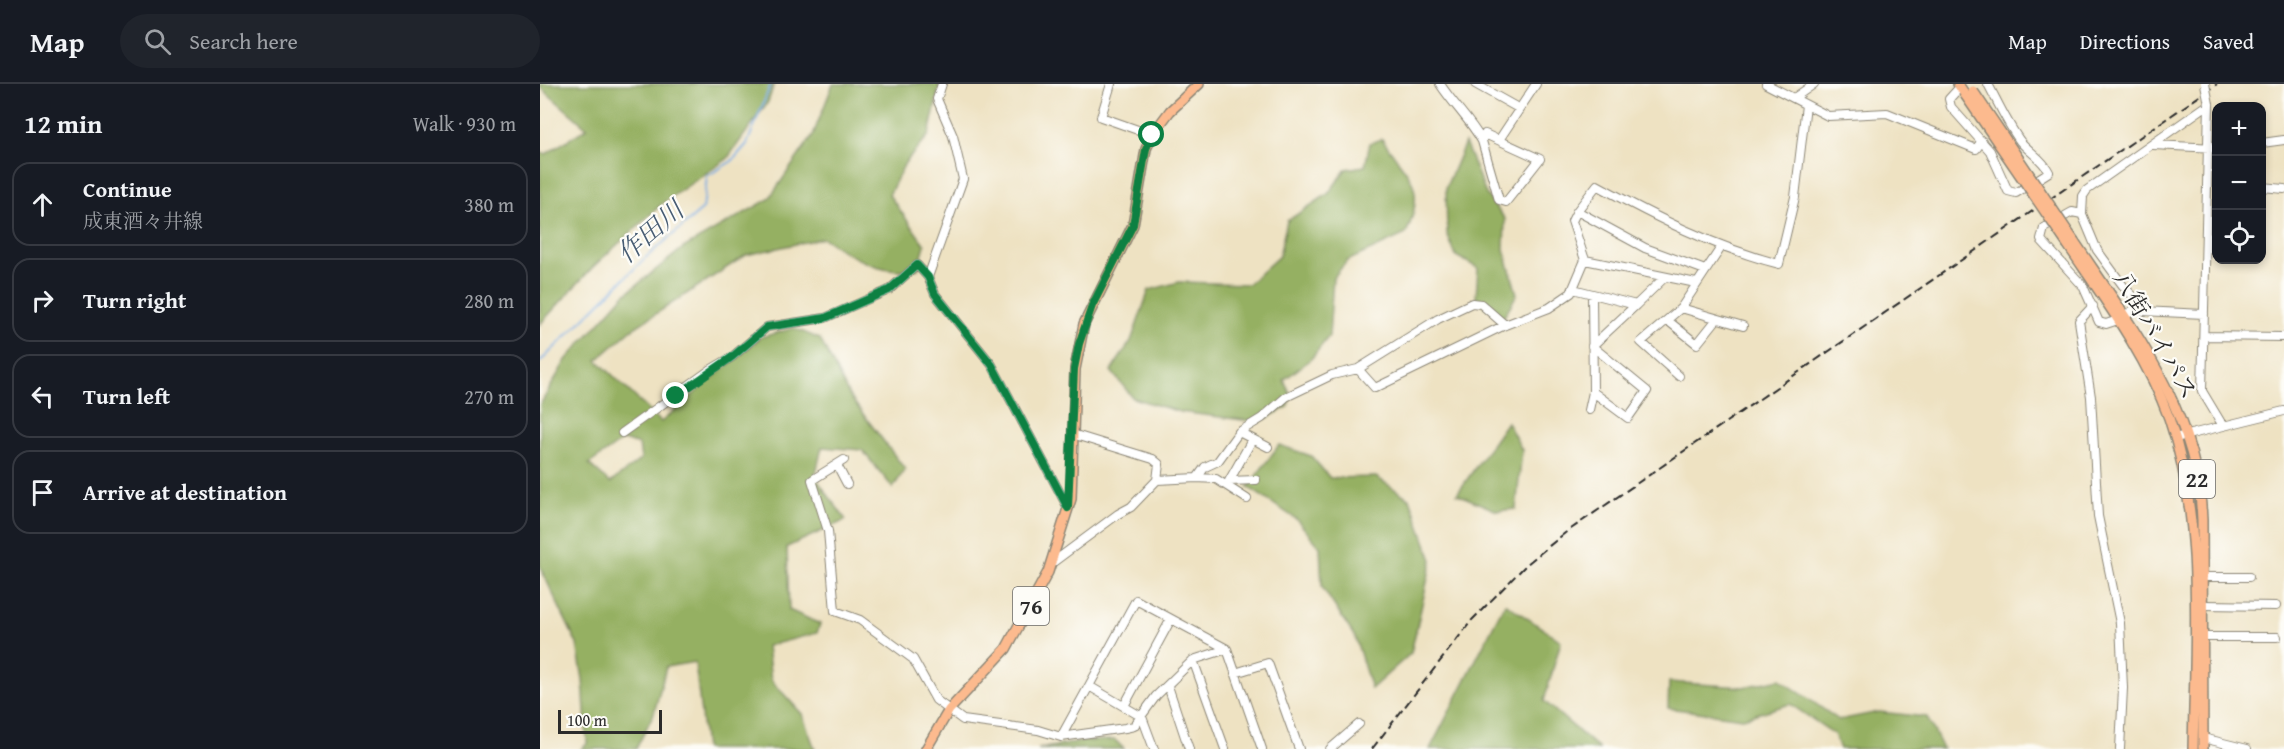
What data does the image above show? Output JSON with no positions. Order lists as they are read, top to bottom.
{
  "streets": {
    "main road": ["八街バイパス", "22", "76"]
  },
  "water": ["作田川"],
  "scale_bar": "100 m",
  "page": {
    "header": "Map",
    "search": "Search here",
    "nav": ["Map", "Directions", "Saved"],
    "heading": ["12 min", "Walk · 930 m"],
    "map_buttons": ["+", "−"],
    "list": [
      ["Continue", "成東酒々井線", "380 m"],
      ["Turn right", "280 m"],
      ["Turn left", "270 m"],
      "Arrive at destination"
    ],
    "scale": "100 m"
  }
}
